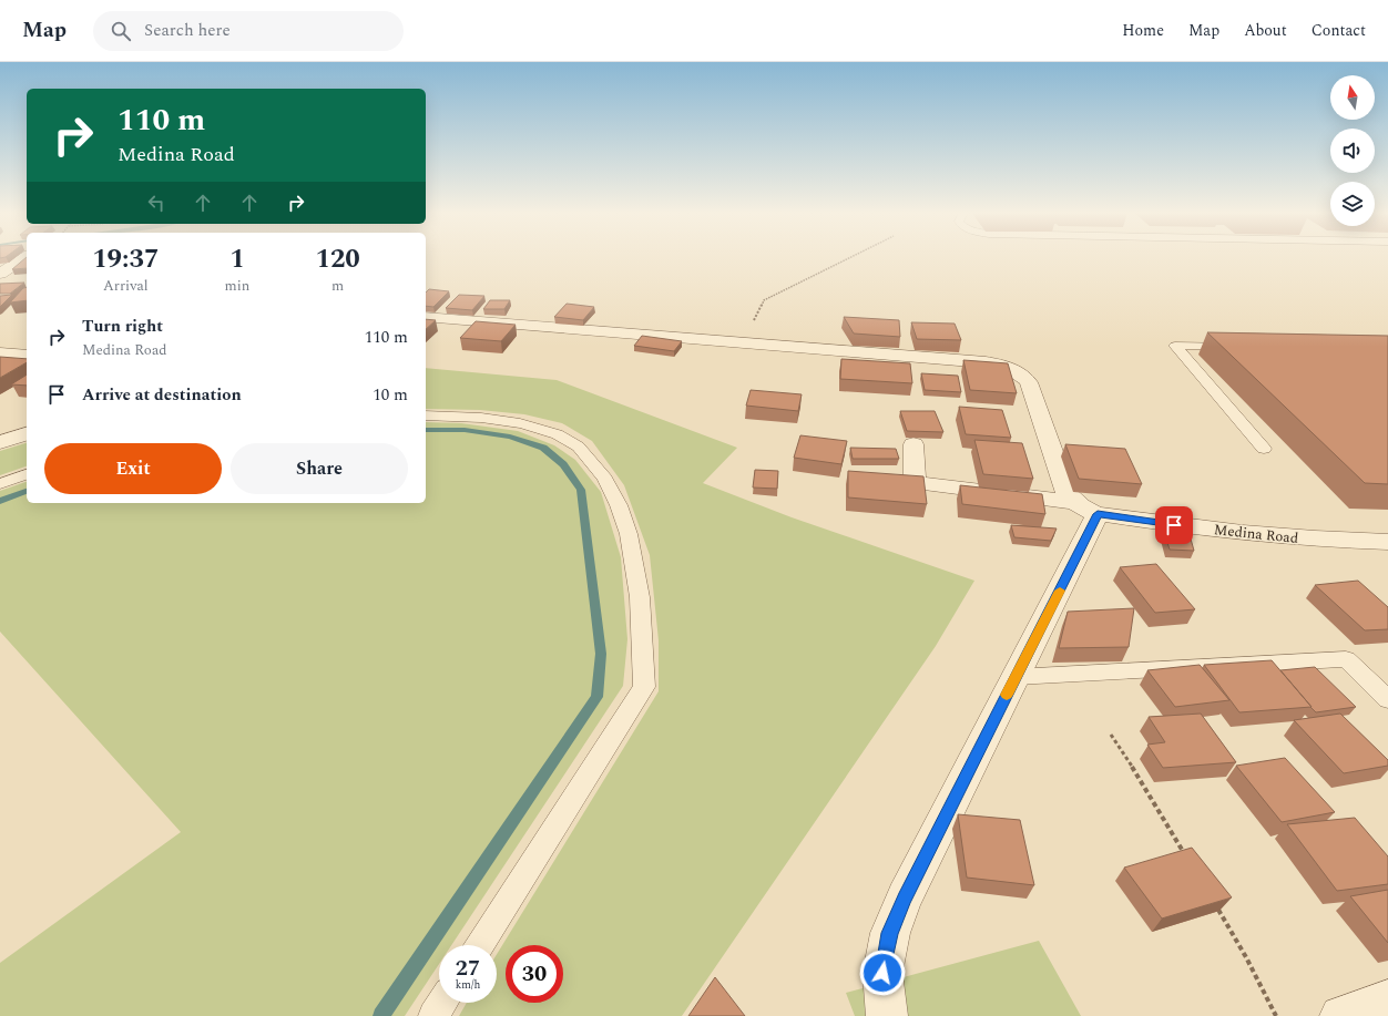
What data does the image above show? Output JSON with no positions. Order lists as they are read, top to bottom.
{
  "streets": {
    "street": ["Medina Road"]
  },
  "north": "top",
  "page": {
    "header": "Map",
    "search": "Search here",
    "nav": [
      "Home",
      "Map",
      "About",
      "Contact"
    ],
    "turn": ["110 m", "Medina Road"],
    "eta": [
      "19:37",
      "Arrival",
      "1",
      "min",
      "120",
      "m"
    ],
    "list": [
      {
        "name": "Turn right",
        "note": "Medina Road",
        "value": "110 m"
      },
      {
        "name": "Arrive at destination",
        "value": "10 m"
      }
    ],
    "buttons": ["Exit", "Share"],
    "speed": "27 km/h",
    "limit": "30"
  }
}
